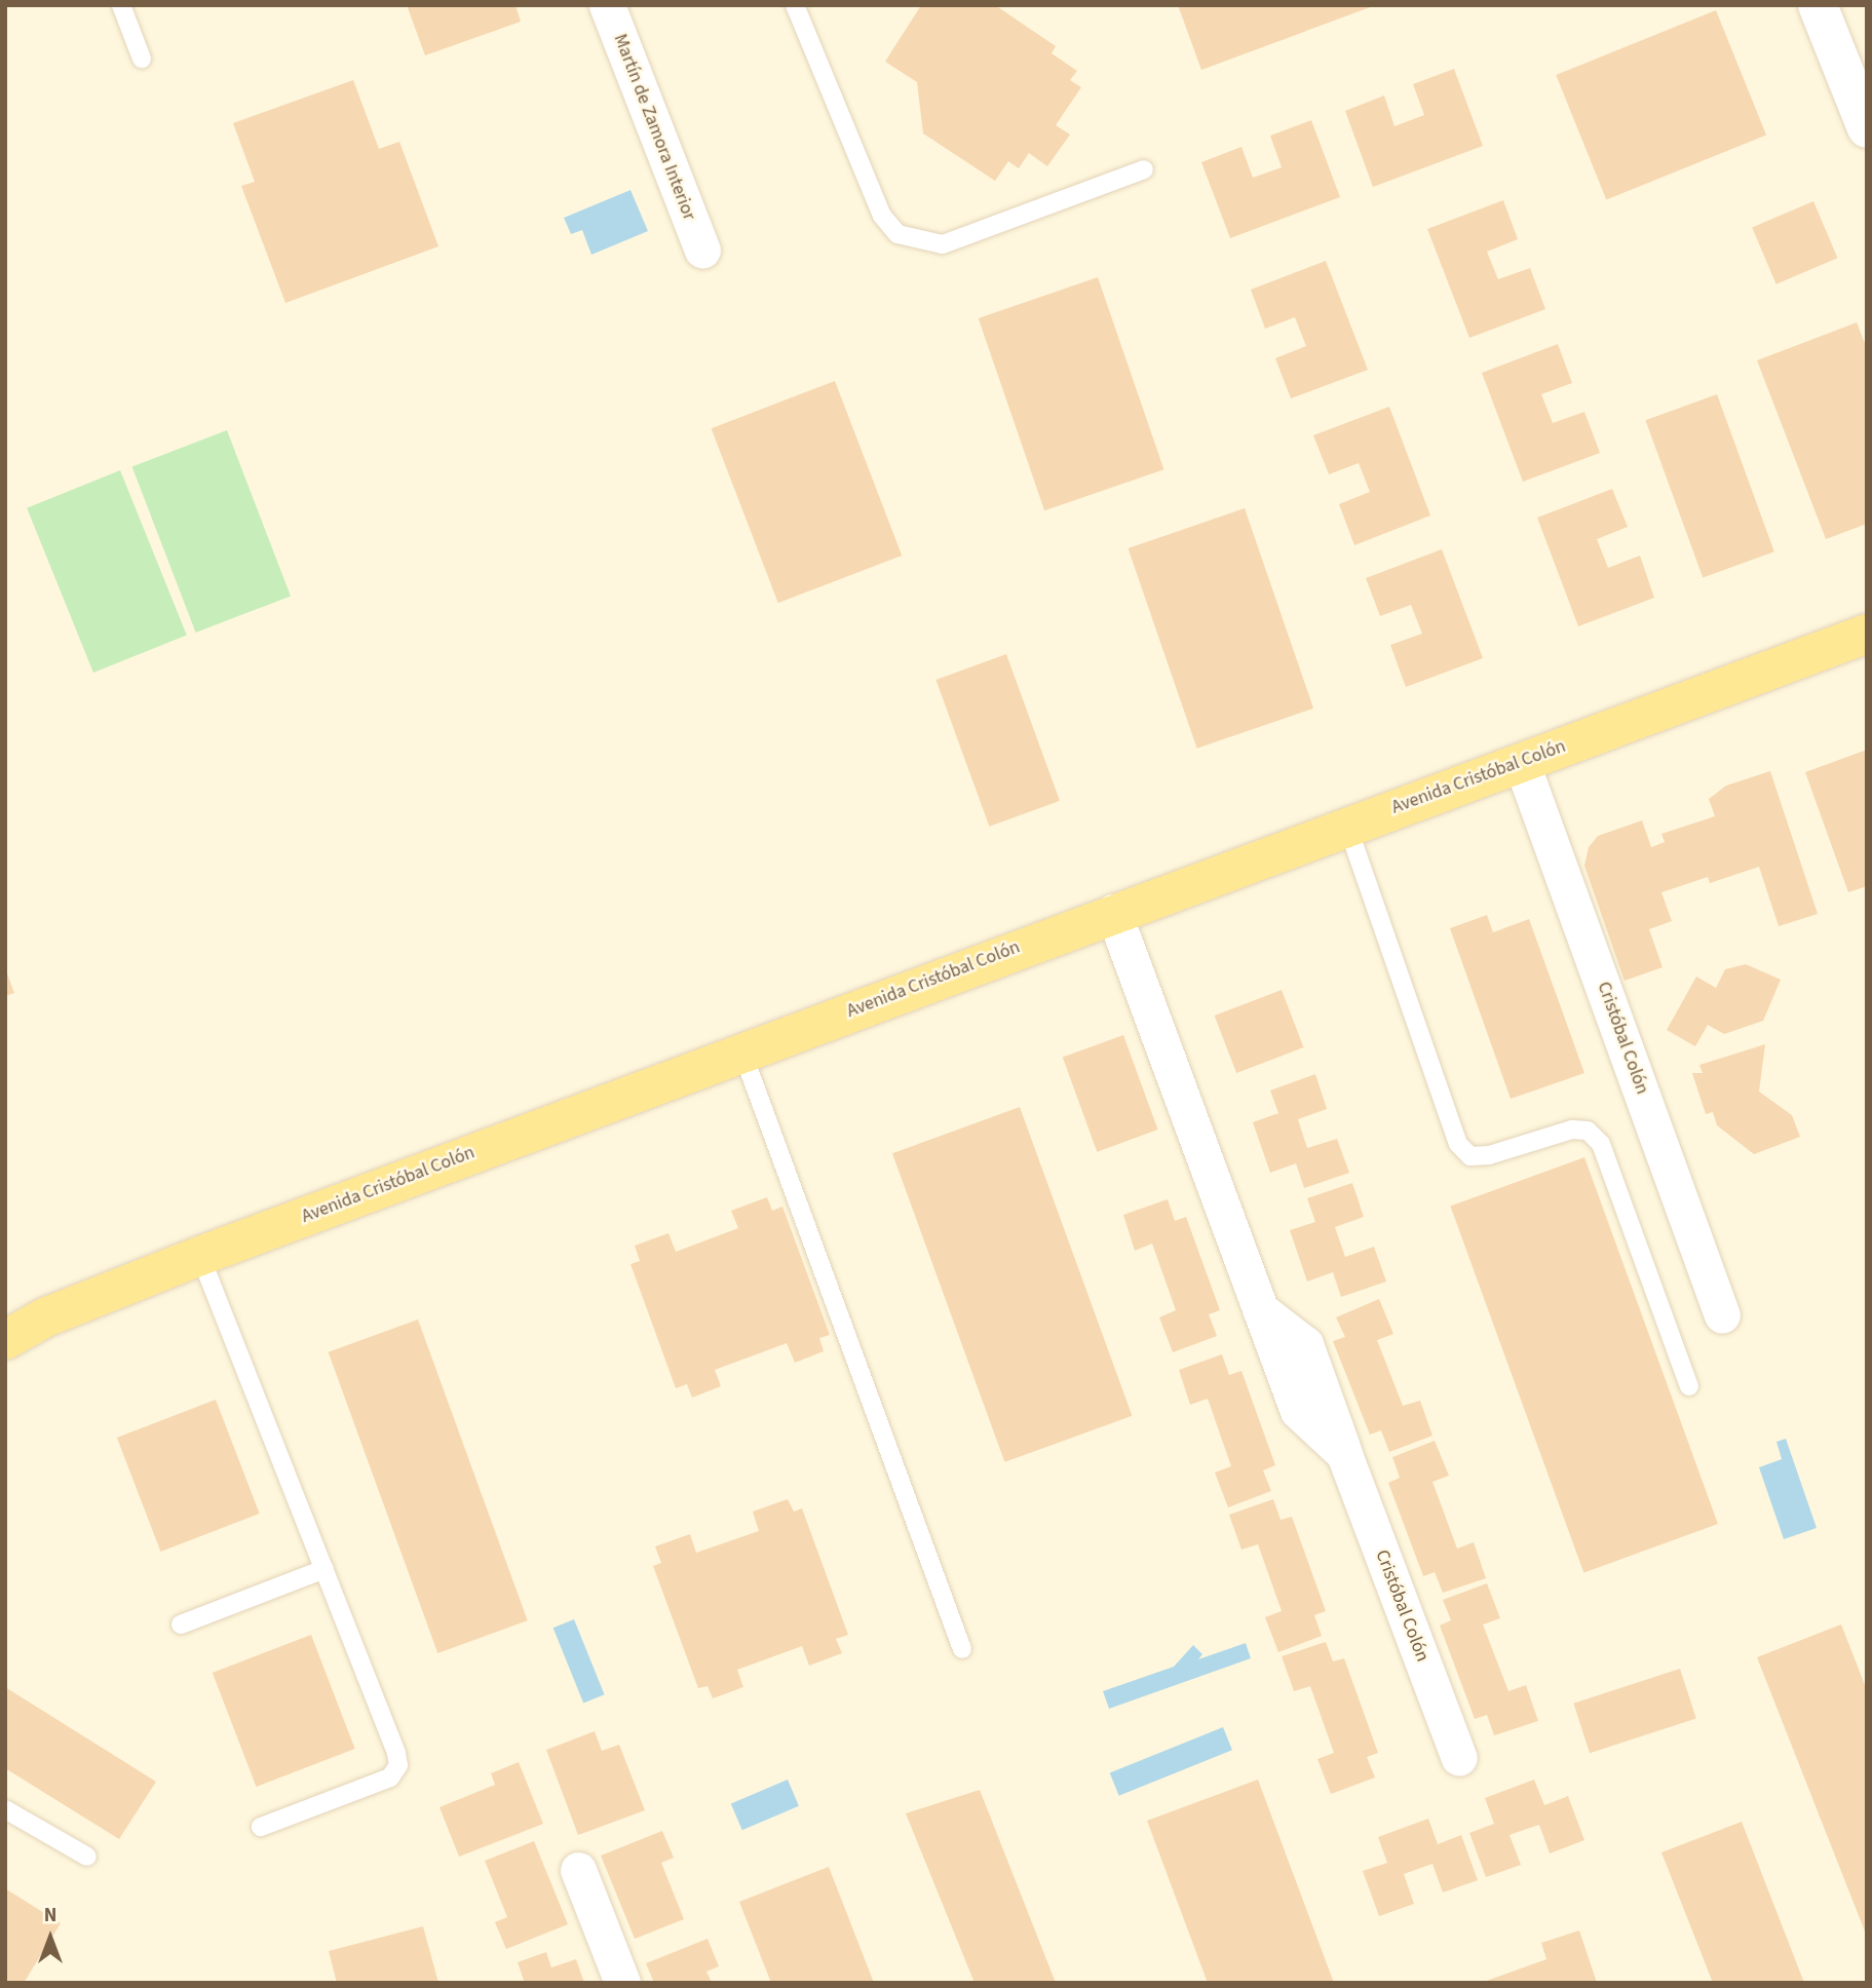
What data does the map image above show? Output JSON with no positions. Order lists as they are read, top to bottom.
{
  "streets": {
    "main road": ["Avenida Cristóbal Colón"],
    "street": ["Martín de Zamora Interior", "Cristóbal Colón"]
  },
  "crossings": [
    ["Avenida Cristóbal Colón", "Cristóbal Colón"]
  ],
  "north": "top"
}
